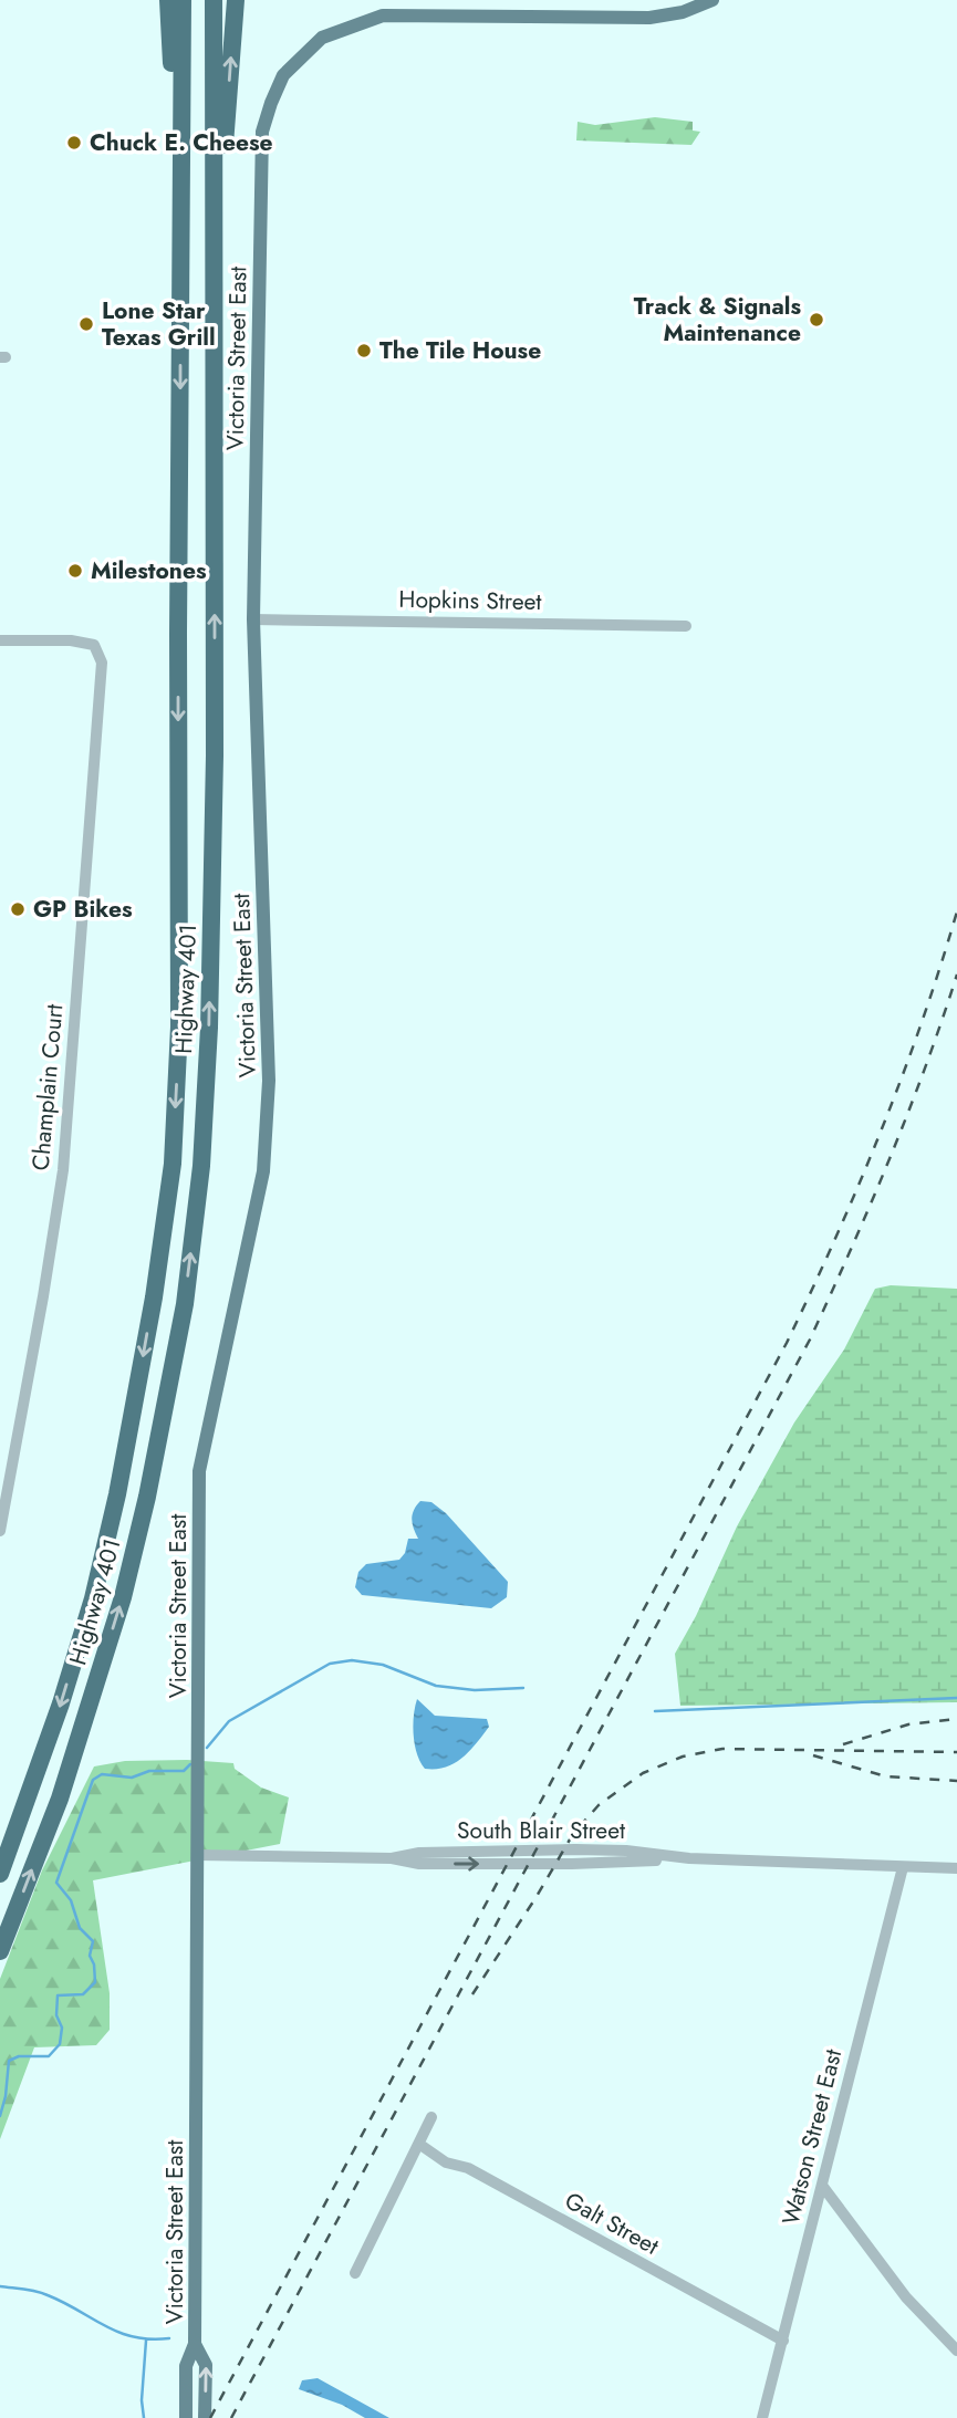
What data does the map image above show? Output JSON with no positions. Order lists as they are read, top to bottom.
{
  "streets": {
    "highway": ["Highway 401"],
    "main road": ["Victoria Street East"],
    "street": [
      "Hopkins Street",
      "Champlain Court",
      "South Blair Street",
      "Watson Street East",
      "Galt Street"
    ]
  },
  "crossings": [
    ["Victoria Street East", "Hopkins Street"],
    ["Victoria Street East", "South Blair Street"],
    ["South Blair Street", "Watson Street East"],
    ["Watson Street East", "Galt Street"]
  ],
  "places": [
    "Chuck E. Cheese",
    "Track & Signals Maintenance",
    "Lone Star Texas Grill",
    "The Tile House",
    "Milestones",
    "GP Bikes"
  ]
}
